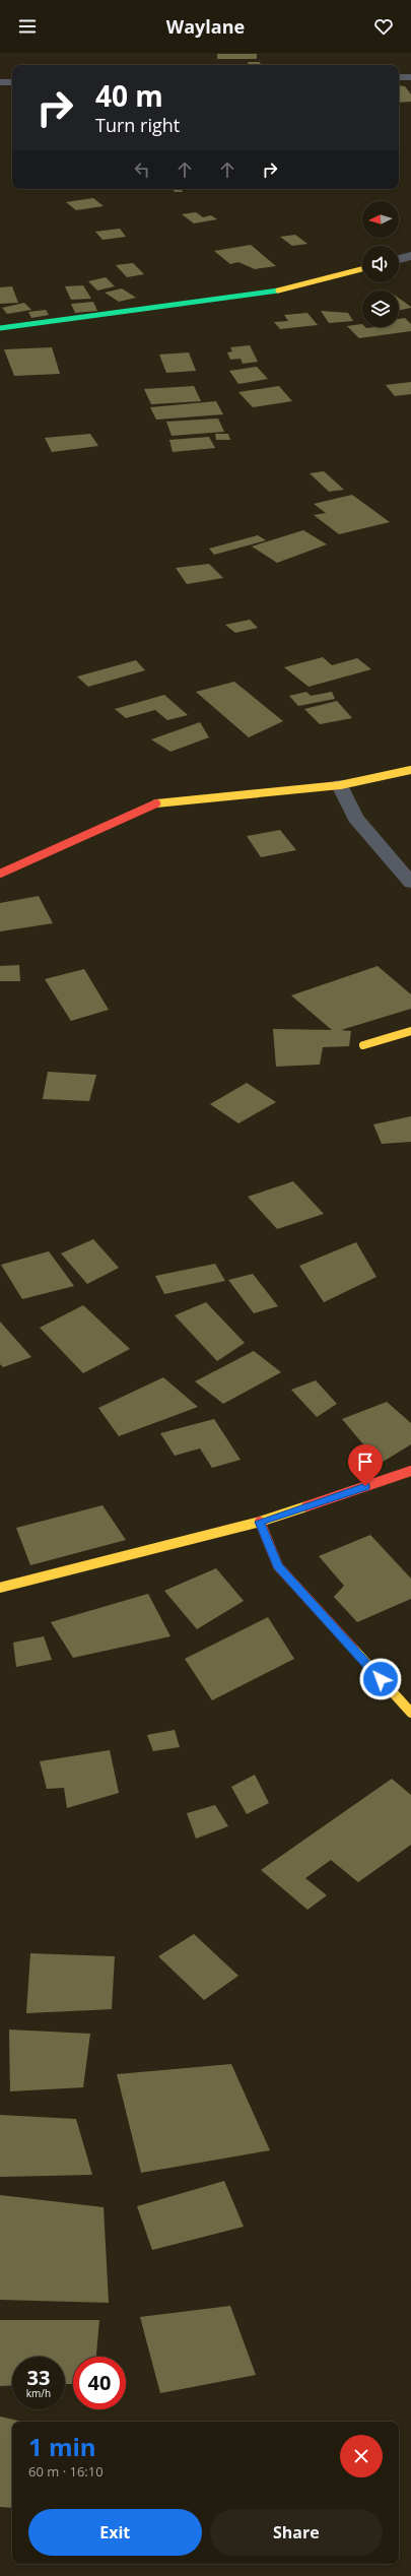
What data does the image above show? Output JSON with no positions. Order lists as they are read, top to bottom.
{
  "north": "left",
  "page": {
    "header": "Waylane",
    "turn": ["40 m", "Turn right"],
    "speed": "33 km/h",
    "limit": "40",
    "heading": ["1 min", "60 m · 16:10"],
    "buttons": ["Exit", "Share"]
  }
}
